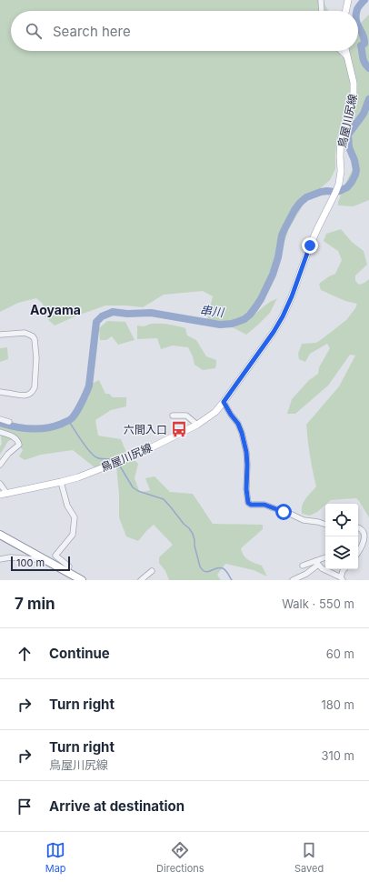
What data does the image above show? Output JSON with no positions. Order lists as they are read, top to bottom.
{
  "streets": {
    "main road": ["鳥屋川尻線"]
  },
  "districts": ["Aoyama"],
  "water": ["串川"],
  "places": {
    "bus stop": ["六間入口"]
  },
  "scale_bar": "100 m",
  "page": {
    "search": "Search here",
    "scale": "100 m",
    "heading": ["7 min", "Walk · 550 m"],
    "list": [
      ["Continue", "60 m"],
      ["Turn right", "180 m"],
      ["Turn right", "鳥屋川尻線", "310 m"],
      "Arrive at destination"
    ],
    "nav": ["Map", "Directions", "Saved"]
  }
}
